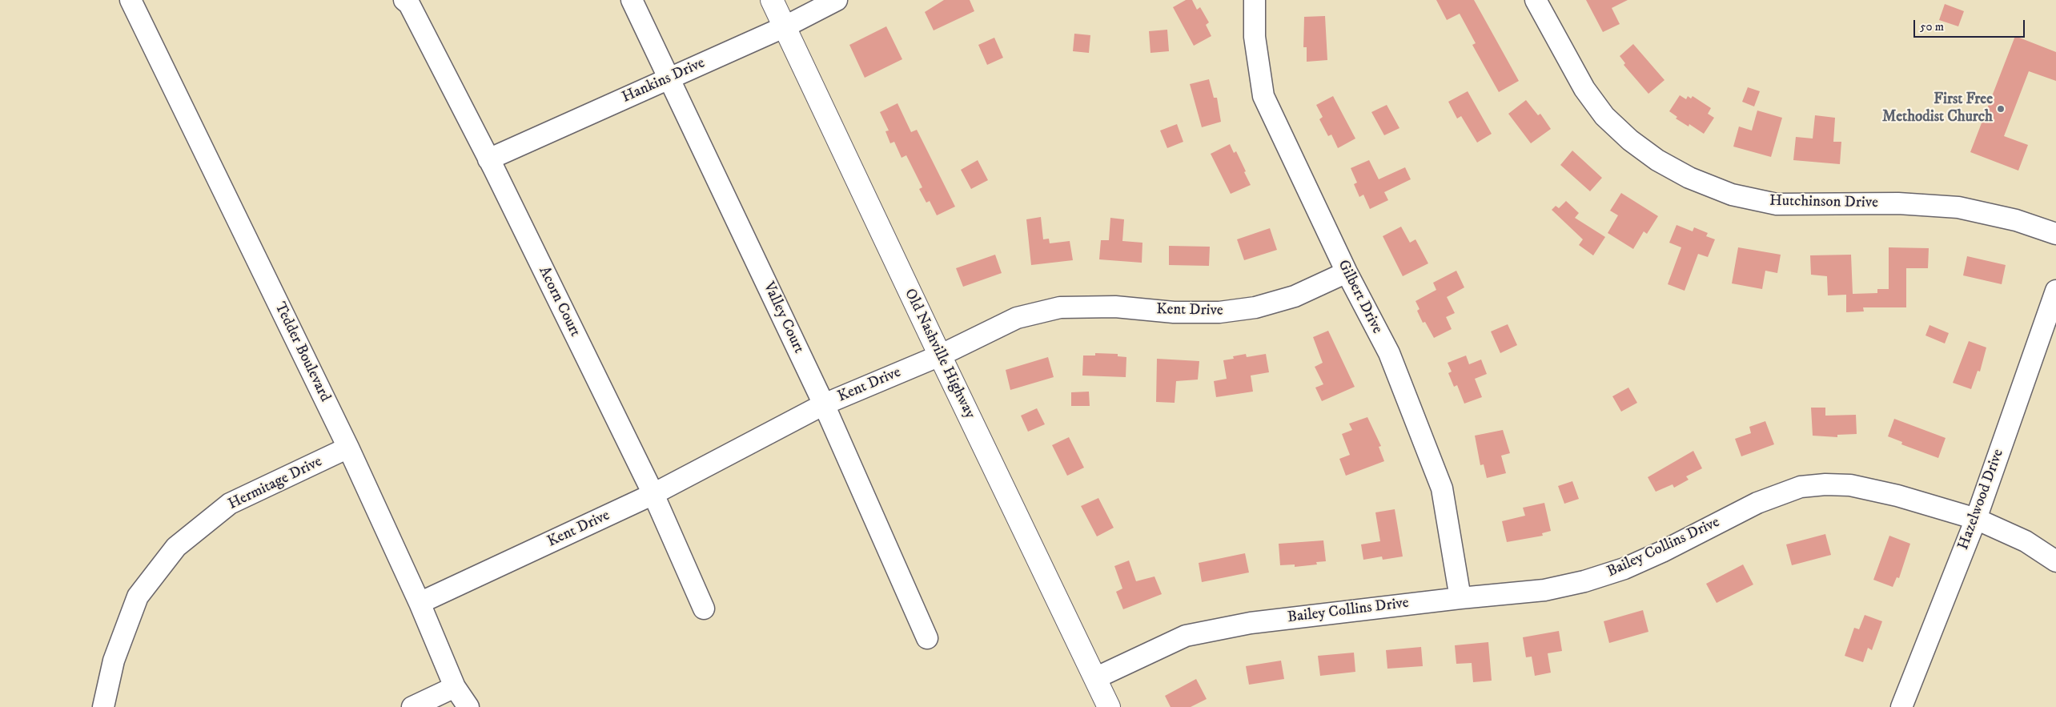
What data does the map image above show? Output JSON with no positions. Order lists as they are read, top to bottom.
{
  "streets": {
    "main road": ["Old Nashville Highway"],
    "street": [
      "Hankins Drive",
      "Hutchinson Drive",
      "Gilbert Drive",
      "Acorn Court",
      "Kent Drive",
      "Valley Court",
      "Tedder Boulevard",
      "Hermitage Drive",
      "Hazelwood Drive",
      "Bailey Collins Drive"
    ]
  },
  "crossings": [
    ["Hankins Drive", "Acorn Court"],
    ["Hankins Drive", "Valley Court"],
    ["Hankins Drive", "Old Nashville Highway"],
    ["Gilbert Drive", "Kent Drive"],
    ["Gilbert Drive", "Bailey Collins Drive"],
    ["Acorn Court", "Kent Drive"],
    ["Kent Drive", "Valley Court"],
    ["Kent Drive", "Tedder Boulevard"],
    ["Kent Drive", "Old Nashville Highway"],
    ["Tedder Boulevard", "Hermitage Drive"],
    ["Old Nashville Highway", "Bailey Collins Drive"],
    ["Hazelwood Drive", "Bailey Collins Drive"]
  ],
  "places": ["First Free Methodist Church"],
  "scale_bar": "50 m"
}
